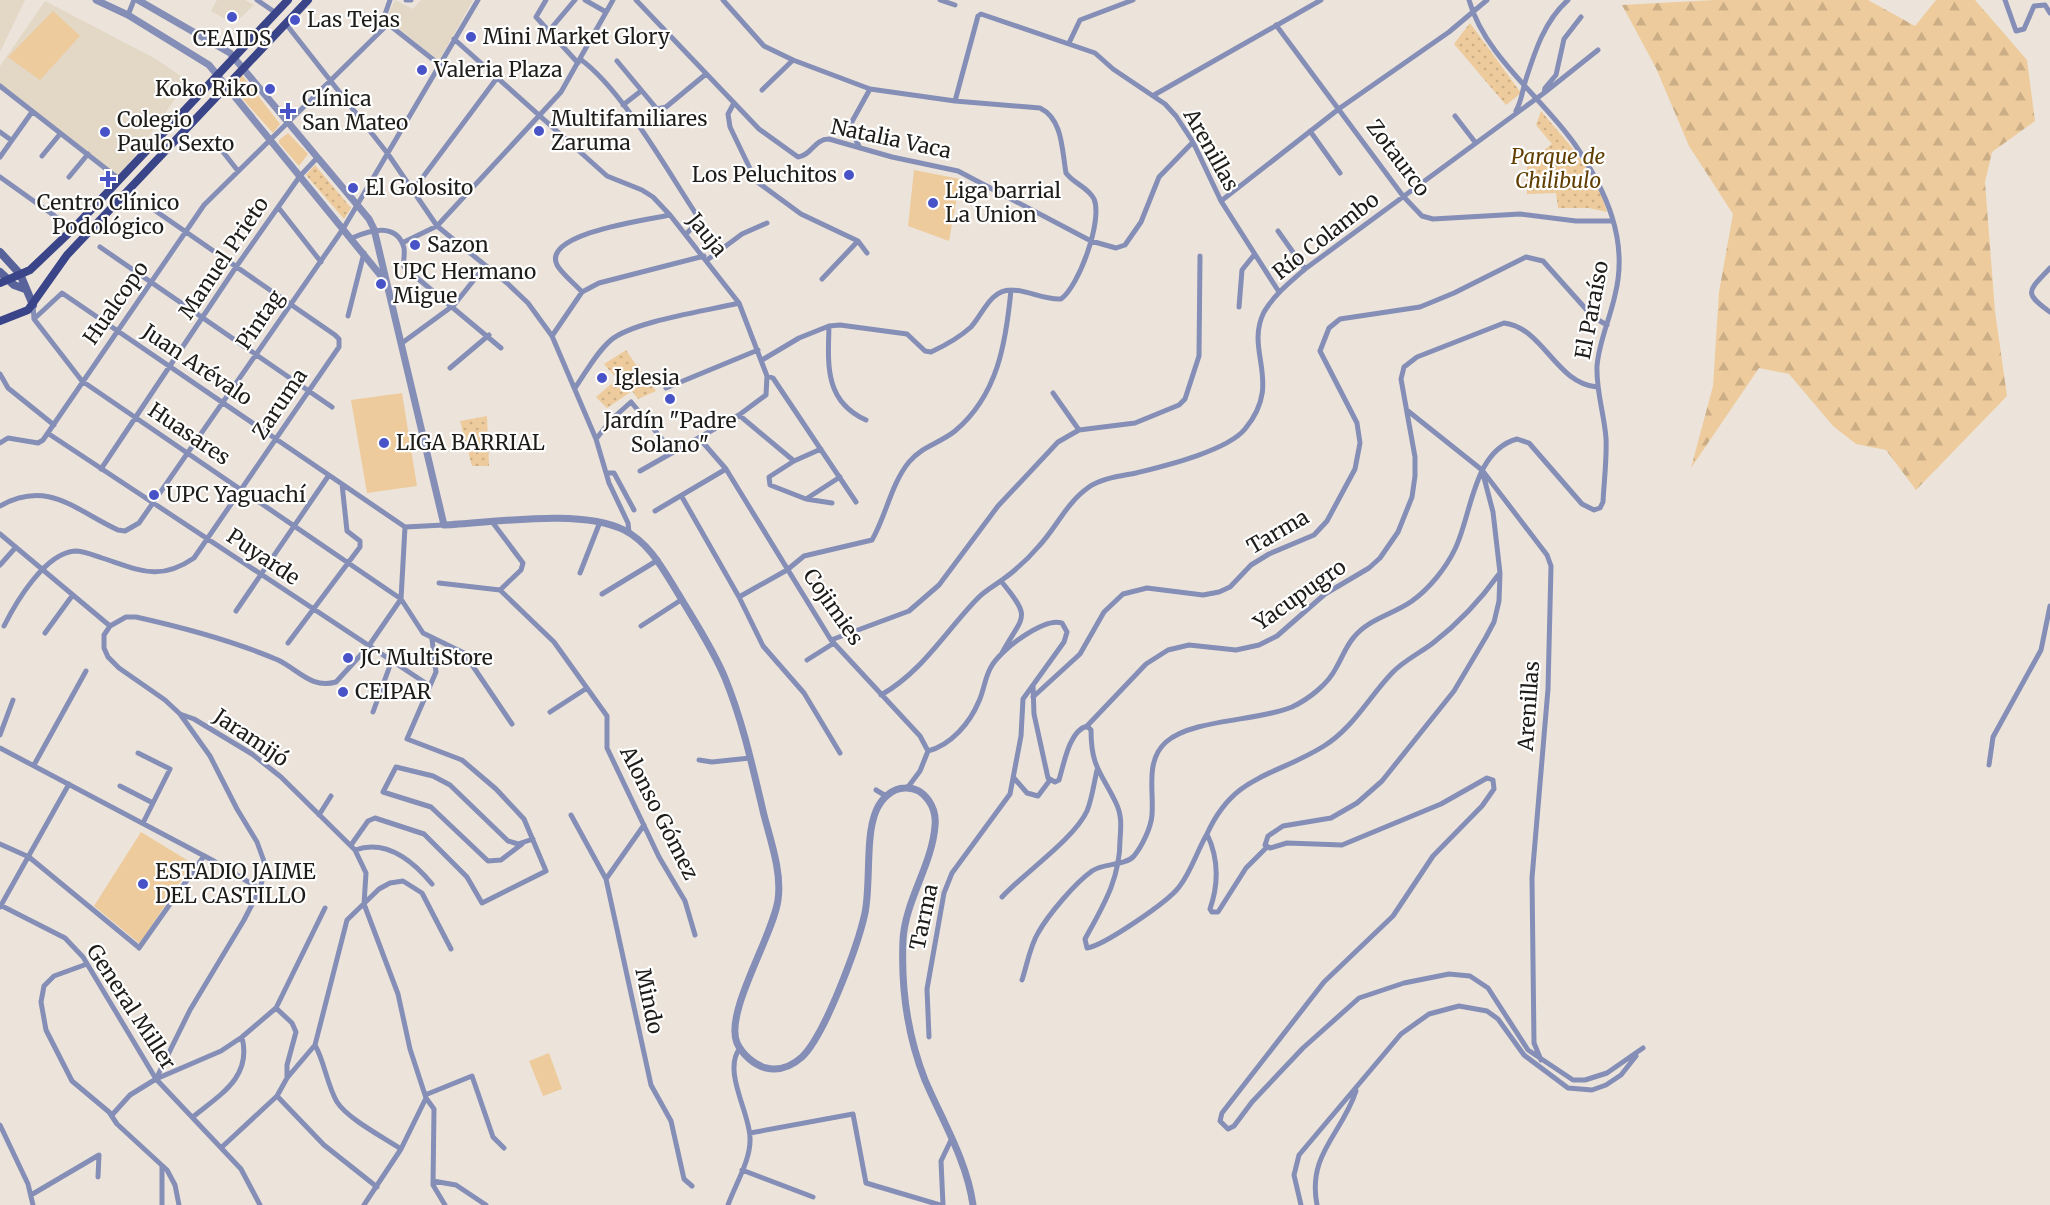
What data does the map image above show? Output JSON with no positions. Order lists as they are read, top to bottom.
{
  "streets": {
    "street": [
      "Natalia Vaca",
      "Arenillas",
      "Zotaurco",
      "Jauja",
      "Río Colambo",
      "Manuel Prieto",
      "Hualcopo",
      "El Paraíso",
      "Pintag",
      "Juan Arévalo",
      "Zaruma",
      "Huasares",
      "Tarma",
      "Puyarde",
      "Yacupugro",
      "Cojimies",
      "Jaramijó",
      "Alonso Gómez",
      "Mindo",
      "General Miller"
    ]
  },
  "crossings": [
    ["Natalia Vaca", "Arenillas"],
    ["Arenillas", "Río Colambo"],
    ["Arenillas", "El Paraíso"],
    ["Arenillas", "Yacupugro"],
    ["Zotaurco", "Río Colambo"],
    ["Zotaurco", "El Paraíso"],
    ["Jauja", "Pintag"],
    ["Río Colambo", "El Paraíso"],
    ["Río Colambo", "Cojimies"],
    ["Manuel Prieto", "Juan Arévalo"],
    ["Manuel Prieto", "Huasares"],
    ["Manuel Prieto", "Puyarde"],
    ["Hualcopo", "Juan Arévalo"],
    ["Hualcopo", "Huasares"],
    ["Hualcopo", "Puyarde"],
    ["El Paraíso", "Tarma"],
    ["El Paraíso", "Yacupugro"],
    ["Pintag", "Juan Arévalo"],
    ["Pintag", "Zaruma"],
    ["Pintag", "Huasares"],
    ["Pintag", "Puyarde"],
    ["Juan Arévalo", "Zaruma"],
    ["Juan Arévalo", "Huasares"],
    ["Zaruma", "Huasares"],
    ["Zaruma", "Puyarde"]
  ],
  "parks": ["Parque de Chilibulo"],
  "places": {
    "other": [
      "CEAIDS",
      "Las Tejas",
      "Mini Market Glory",
      "Valeria Plaza",
      "Koko Riko",
      "Multifamiliares Zaruma",
      "Colegio Paulo Sexto",
      "Los Peluchitos",
      "El Golosito",
      "Liga barrial La Union",
      "Sazon",
      "UPC Hermano Migue",
      "Iglesia",
      "Jardín \"Padre Solano\"",
      "LIGA BARRIAL",
      "UPC Yaguachí",
      "JC MultiStore",
      "CEIPAR",
      "ESTADIO JAIME DEL CASTILLO"
    ],
    "health": ["Clínica San Mateo", "Centro Clínico Podológico"]
  }
}
